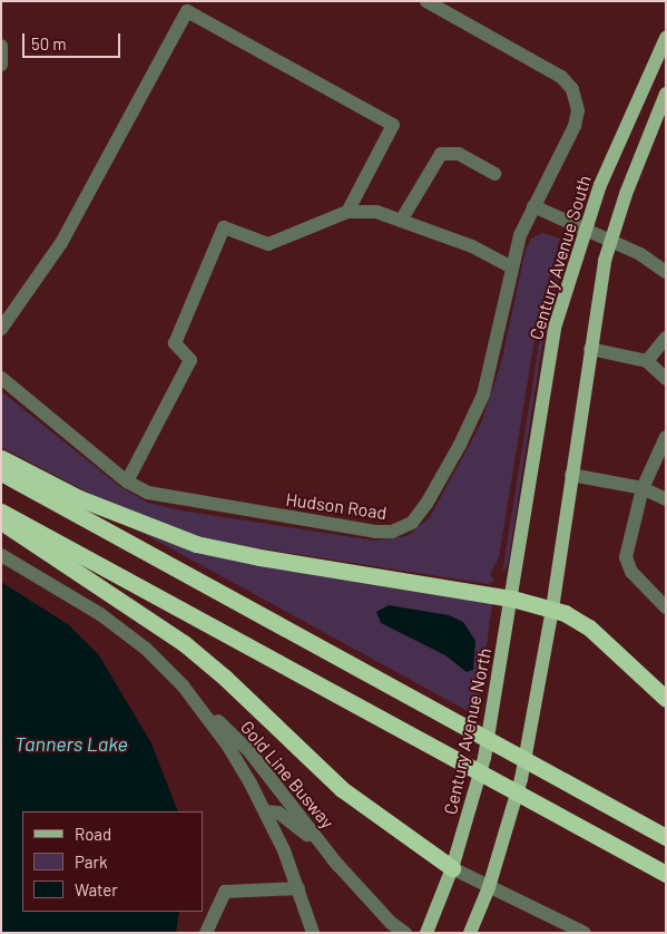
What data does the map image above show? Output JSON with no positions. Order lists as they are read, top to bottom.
{
  "streets": {
    "main road": ["Century Avenue South", "Century Avenue North"],
    "street": ["Hudson Road", "Gold Line Busway"]
  },
  "crossings": [
    ["Century Avenue South", "Century Avenue North"]
  ],
  "water": ["Tanners Lake"],
  "legend": ["Road", "Park", "Water"],
  "scale_bar": "50 m"
}
